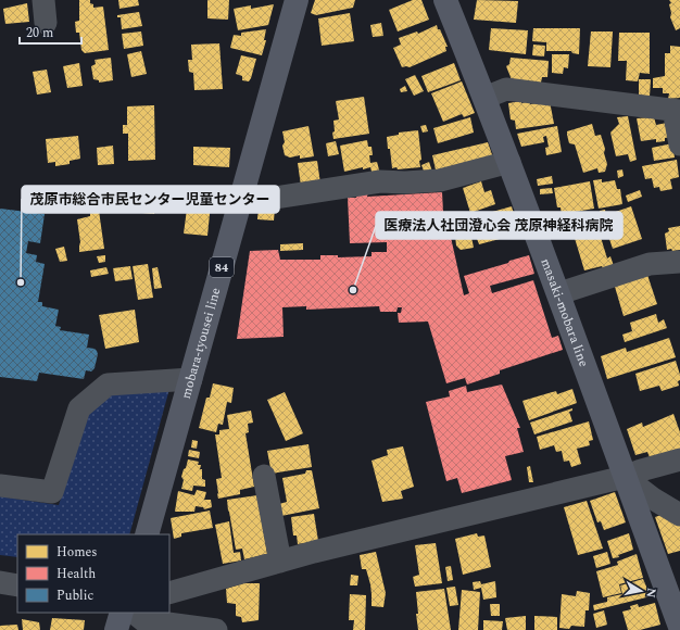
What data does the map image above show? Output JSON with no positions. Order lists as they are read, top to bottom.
{
  "streets": {
    "main road": ["84", "masaki-mobara line", "mobara-tyousei line"]
  },
  "places": ["茂原市総合市民センター児童センター", "医療法人社団澄心会 茂原神経科病院"],
  "legend": ["Homes", "Health", "Public"],
  "scale_bar": "20 m",
  "north": "right"
}
